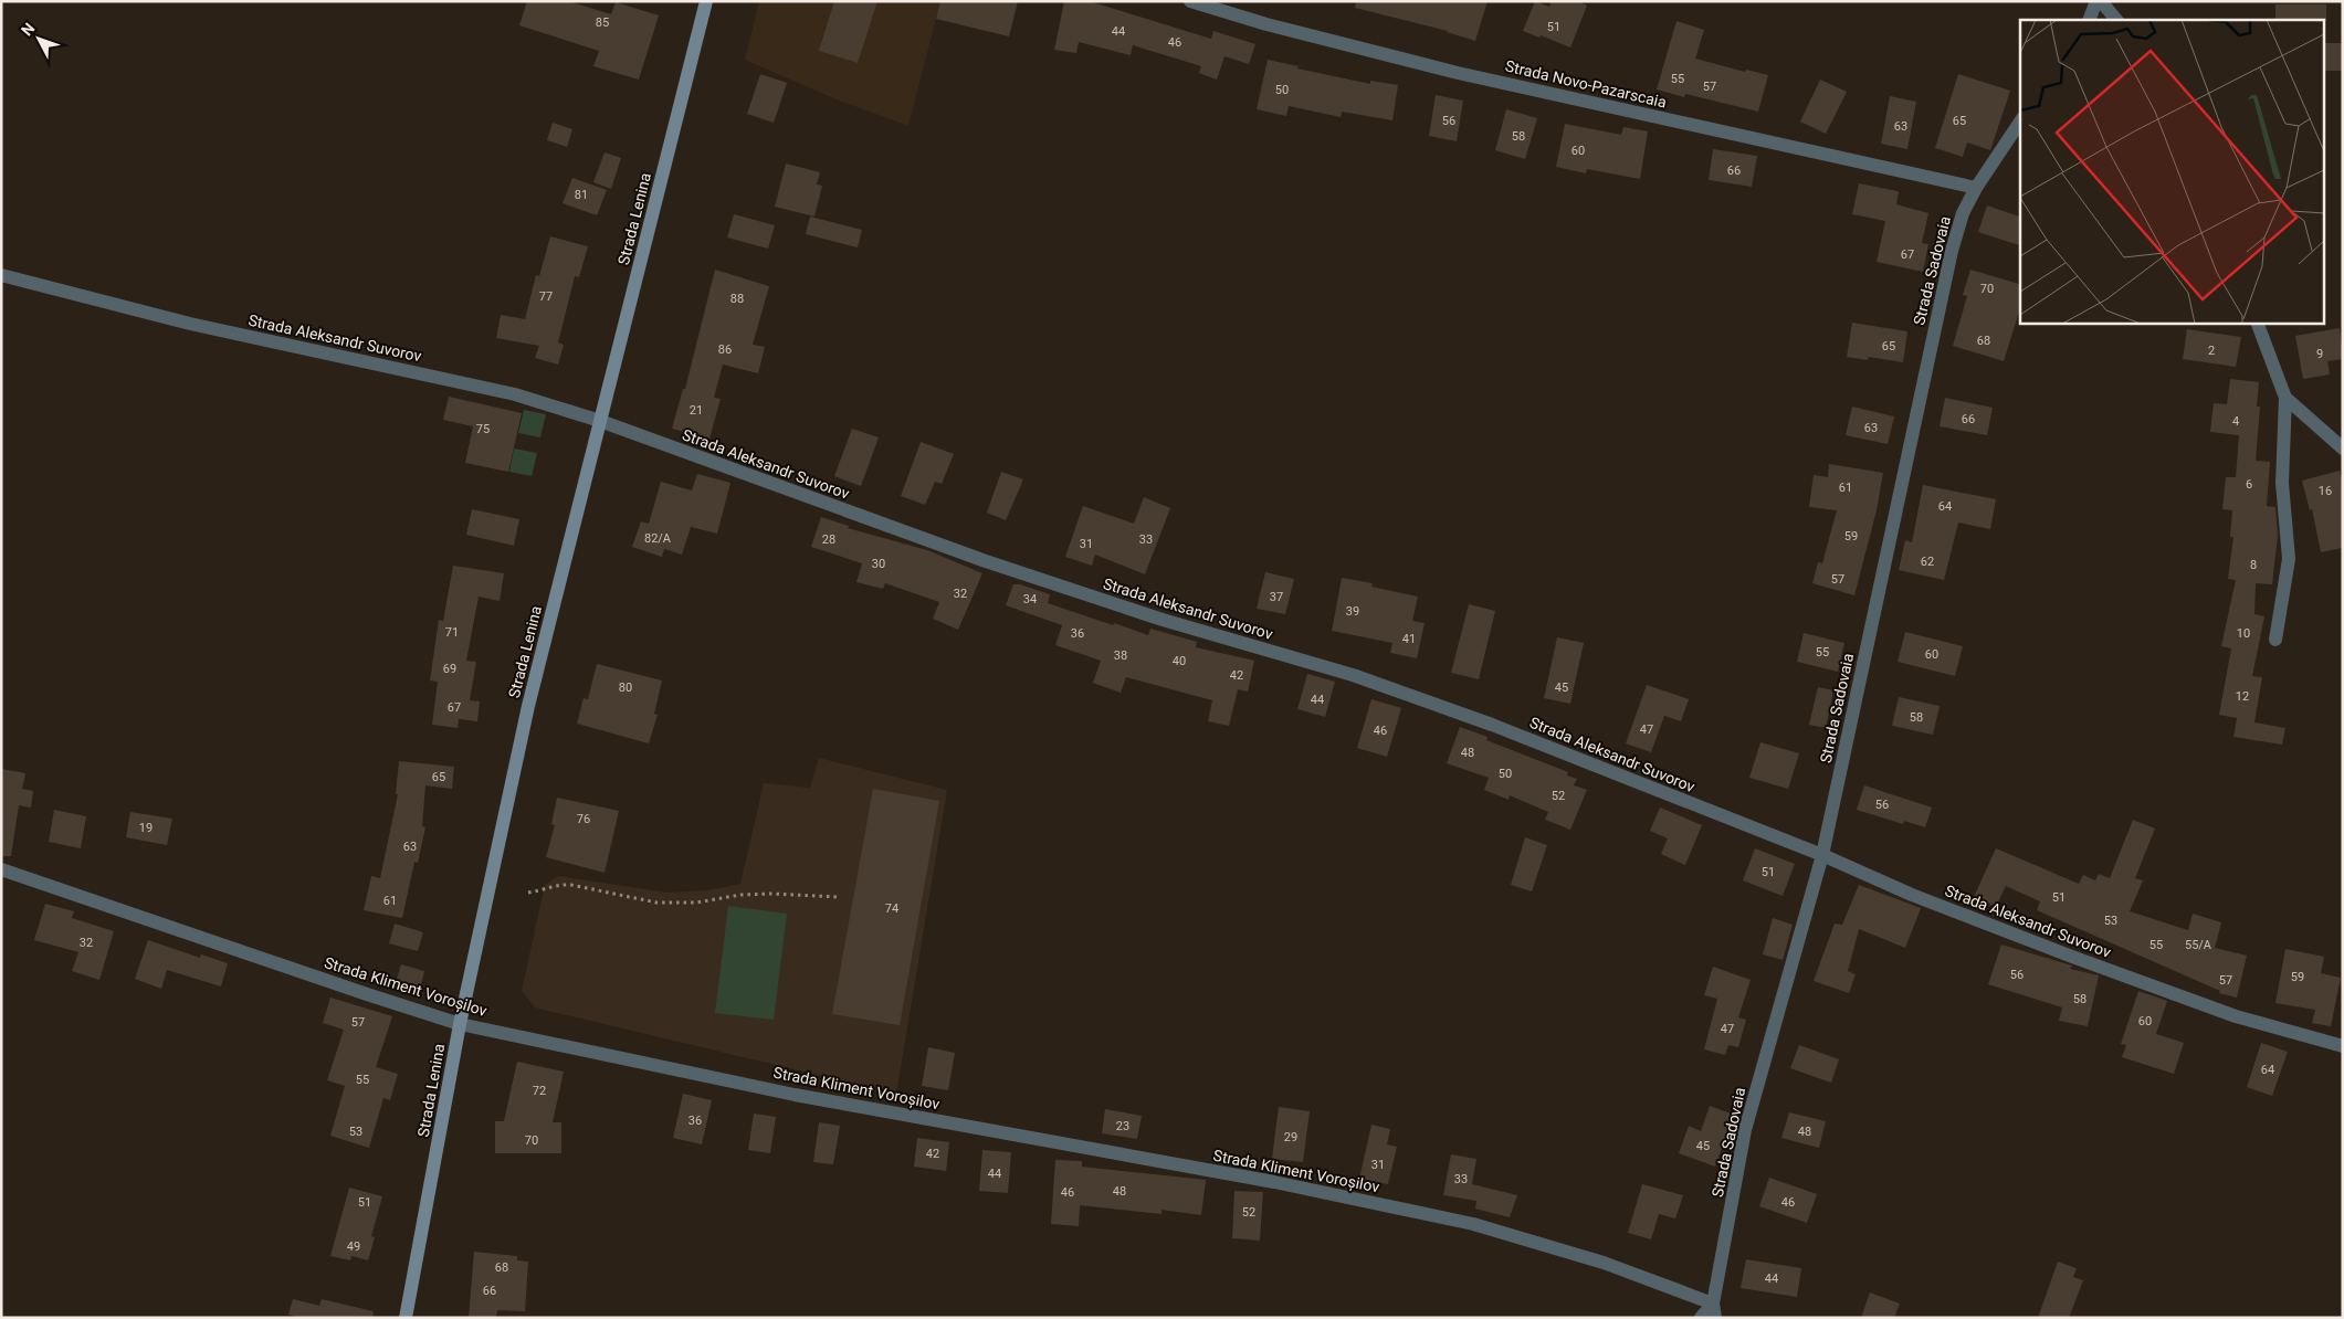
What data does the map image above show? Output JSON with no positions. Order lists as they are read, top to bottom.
{
  "streets": {
    "street": [
      "Strada Novo-Pazarscaia",
      "Strada Lenina",
      "Strada Sadovaia",
      "Strada Aleksandr Suvorov",
      "Strada Kliment Voroșilov"
    ]
  },
  "crossings": [
    ["Strada Novo-Pazarscaia", "Strada Sadovaia"],
    ["Strada Lenina", "Strada Aleksandr Suvorov"],
    ["Strada Lenina", "Strada Kliment Voroșilov"],
    ["Strada Sadovaia", "Strada Aleksandr Suvorov"],
    ["Strada Sadovaia", "Strada Kliment Voroșilov"]
  ],
  "house_numbers": [
    "85",
    "51",
    "44",
    "46",
    "55",
    "57",
    "50",
    "56",
    "65",
    "63",
    "58",
    "60",
    "66",
    "81",
    "67",
    "70",
    "77",
    "88",
    "68",
    "65",
    "86",
    "2",
    "9",
    "21",
    "66",
    "4",
    "63",
    "75",
    "6",
    "61",
    "16",
    "64",
    "59",
    "82/A",
    "28",
    "33",
    "31",
    "62",
    "30",
    "8",
    "57",
    "32",
    "37",
    "34",
    "39",
    "71",
    "36",
    "10",
    "41",
    "55",
    "60",
    "38",
    "40",
    "69",
    "42",
    "80",
    "45",
    "12",
    "44",
    "67",
    "58",
    "47",
    "46",
    "48",
    "50",
    "65",
    "52",
    "56",
    "76",
    "19",
    "63",
    "51",
    "51",
    "61",
    "74",
    "53",
    "32",
    "55",
    "55/A",
    "56",
    "59",
    "57",
    "58",
    "60",
    "57",
    "47",
    "64",
    "55",
    "72",
    "36",
    "23",
    "53",
    "48",
    "29",
    "70",
    "45",
    "42",
    "31",
    "44",
    "33",
    "48",
    "46",
    "51",
    "46",
    "52",
    "49",
    "68",
    "44",
    "66"
  ],
  "north": "top left"
}
